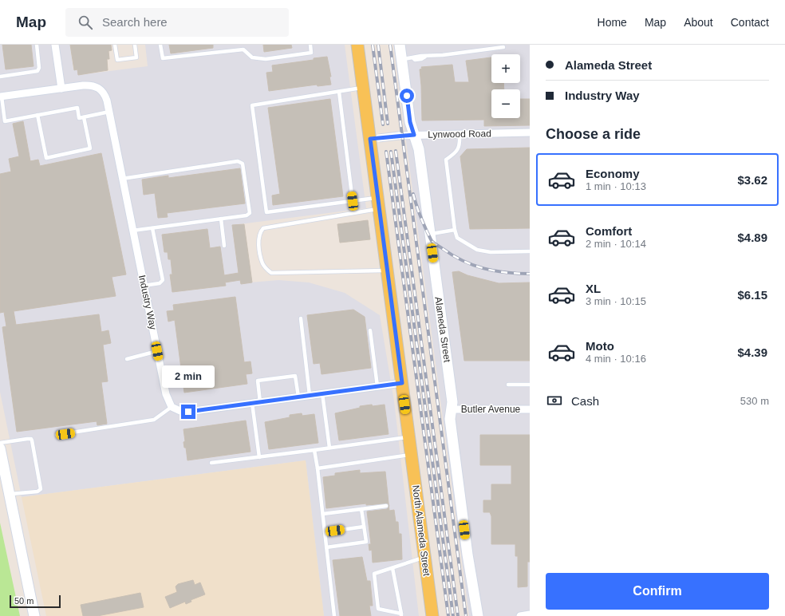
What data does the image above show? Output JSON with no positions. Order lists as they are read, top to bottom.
{
  "streets": {
    "main road": ["North Alameda Street"],
    "street": [
      "Lynwood Road",
      "Industry Way",
      "Alameda Street",
      "Butler Avenue"
    ]
  },
  "crossings": [
    ["Lynwood Road", "Alameda Street"],
    ["Alameda Street", "Butler Avenue"]
  ],
  "scale_bar": "50 m",
  "page": {
    "header": "Map",
    "search": "Search here",
    "nav": [
      "Home",
      "Map",
      "About",
      "Contact"
    ],
    "banner": ["Alameda Street", "Industry Way"],
    "map_buttons": ["+", "−"],
    "heading": "Choose a ride",
    "list": [
      {
        "name": "Economy",
        "note": "1 min · 10:13",
        "value": "$3.62"
      },
      {
        "name": "Comfort",
        "note": "2 min · 10:14",
        "value": "$4.89"
      },
      {
        "name": "XL",
        "note": "3 min · 10:15",
        "value": "$6.15"
      },
      {
        "name": "Moto",
        "note": "4 min · 10:16",
        "value": "$4.39"
      }
    ],
    "bubble": "2 min",
    "pay": ["Cash", "530 m"],
    "buttons": "Confirm",
    "scale": "50 m"
  }
}
